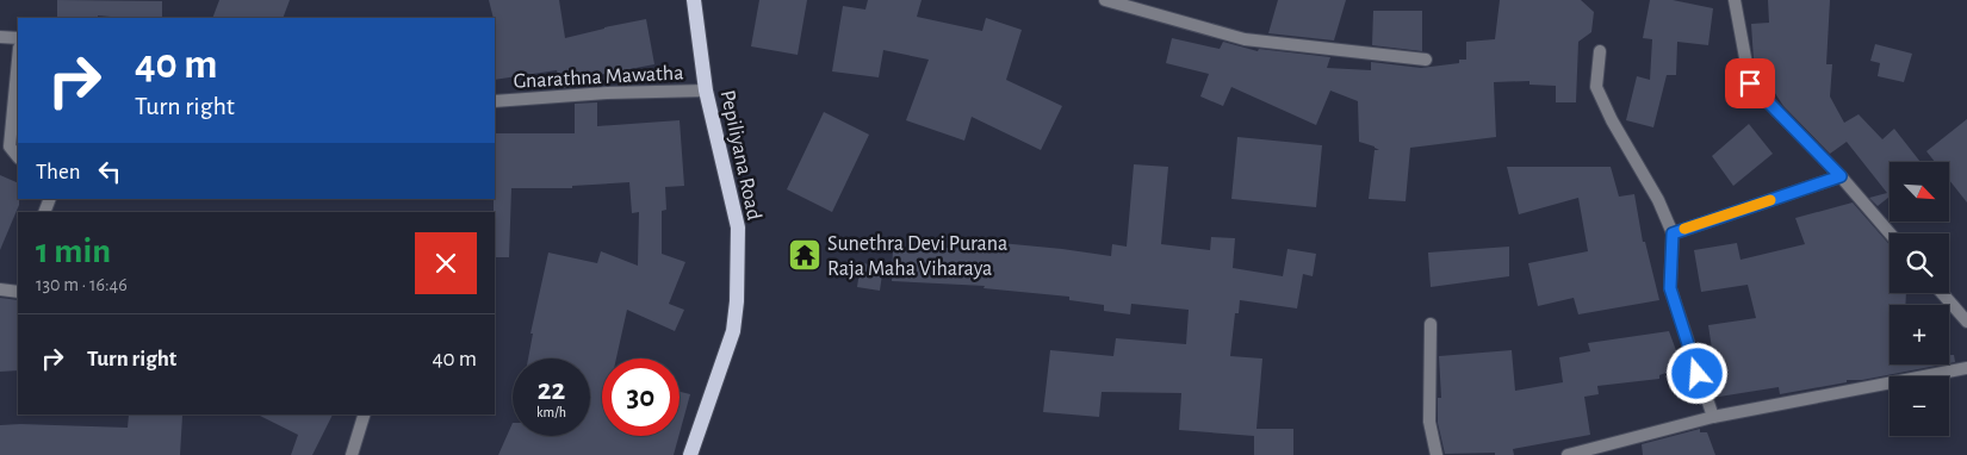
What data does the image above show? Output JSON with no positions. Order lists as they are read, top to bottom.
{
  "streets": {
    "main road": ["Pepiliyana Road"],
    "street": ["Gnarathna Mawatha"]
  },
  "crossings": [
    ["Gnarathna Mawatha", "Pepiliyana Road"]
  ],
  "places": {
    "temple": ["Sunethra Devi Purana Raja Maha Viharaya"]
  },
  "north": "bottom right",
  "page": {
    "turn": ["40 m", "Turn right"],
    "then": "Then",
    "map_buttons": ["+", "−"],
    "heading": ["1 min", "130 m · 16:46"],
    "list": [
      {
        "name": "Turn right",
        "value": "40 m"
      }
    ],
    "speed": "22 km/h",
    "limit": "30"
  }
}
